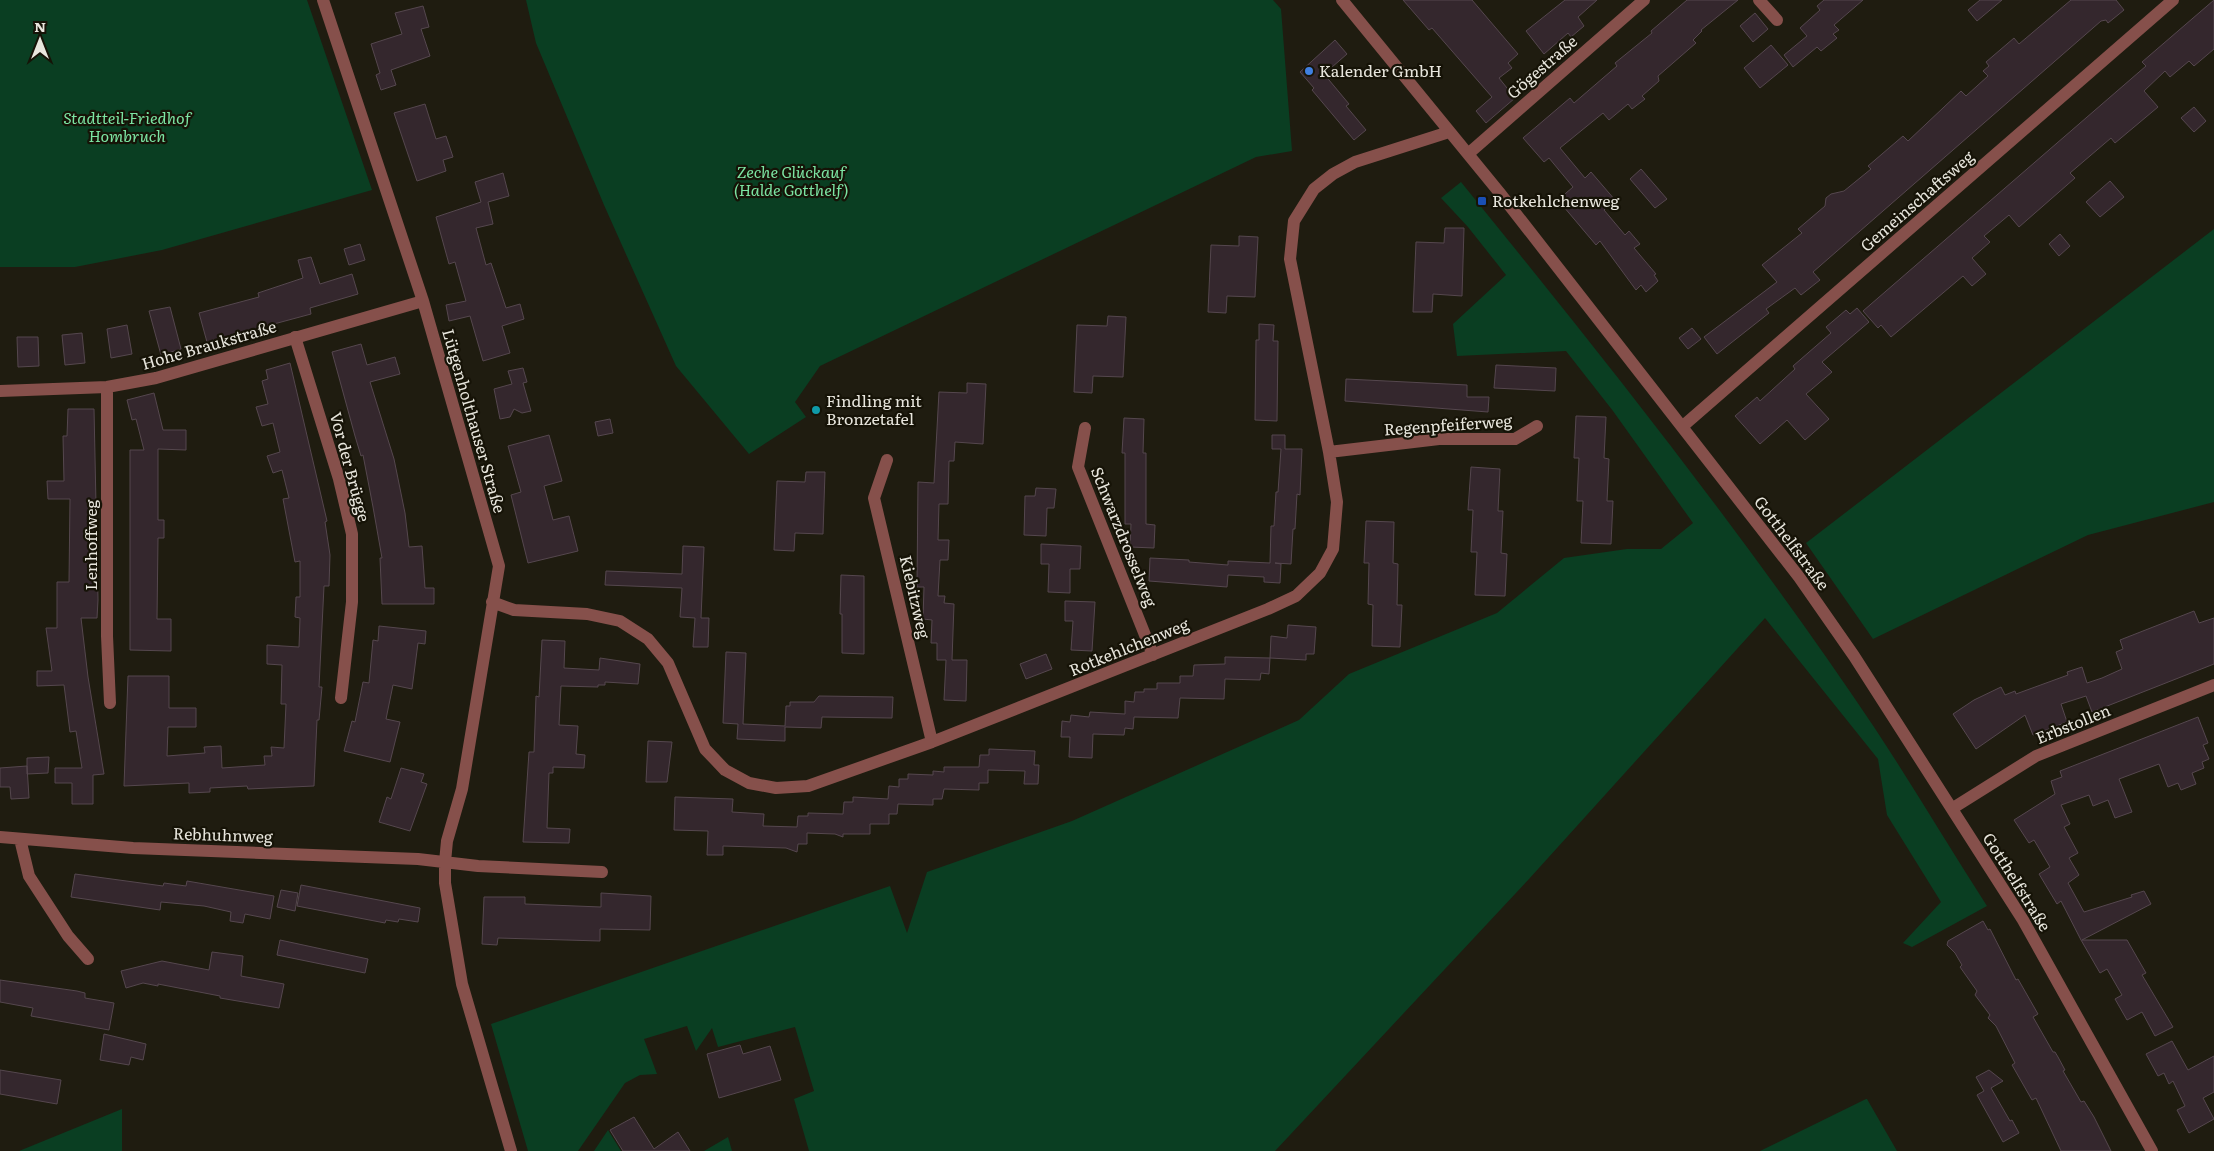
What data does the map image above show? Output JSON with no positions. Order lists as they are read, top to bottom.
{
  "streets": {
    "street": [
      "Gögestraße",
      "Gemeinschaftsweg",
      "Hohe Braukstraße",
      "Lütgenholthauser Straße",
      "Regenpfeiferweg",
      "Vor der Brügge",
      "Schwarzdrosselweg",
      "Gotthelfstraße",
      "Lenhoffweg",
      "Kiebitzweg",
      "Rotkehlchenweg",
      "Erbstollen",
      "Rebhuhnweg"
    ]
  },
  "crossings": [
    ["Gögestraße", "Gotthelfstraße"],
    ["Gemeinschaftsweg", "Gotthelfstraße"],
    ["Hohe Braukstraße", "Lütgenholthauser Straße"],
    ["Hohe Braukstraße", "Vor der Brügge"],
    ["Hohe Braukstraße", "Lenhoffweg"],
    ["Lütgenholthauser Straße", "Rotkehlchenweg"],
    ["Lütgenholthauser Straße", "Rebhuhnweg"],
    ["Regenpfeiferweg", "Rotkehlchenweg"],
    ["Schwarzdrosselweg", "Rotkehlchenweg"],
    ["Gotthelfstraße", "Rotkehlchenweg"],
    ["Gotthelfstraße", "Erbstollen"],
    ["Kiebitzweg", "Rotkehlchenweg"]
  ],
  "parks": ["Stadtteil-Friedhof Hombruch", "Zeche Glückauf (Halde Gotthelf)"],
  "places": {
    "other": ["Kalender GmbH", "Findling mit Bronzetafel"],
    "transit": ["Rotkehlchenweg"]
  },
  "north": "top"
}
